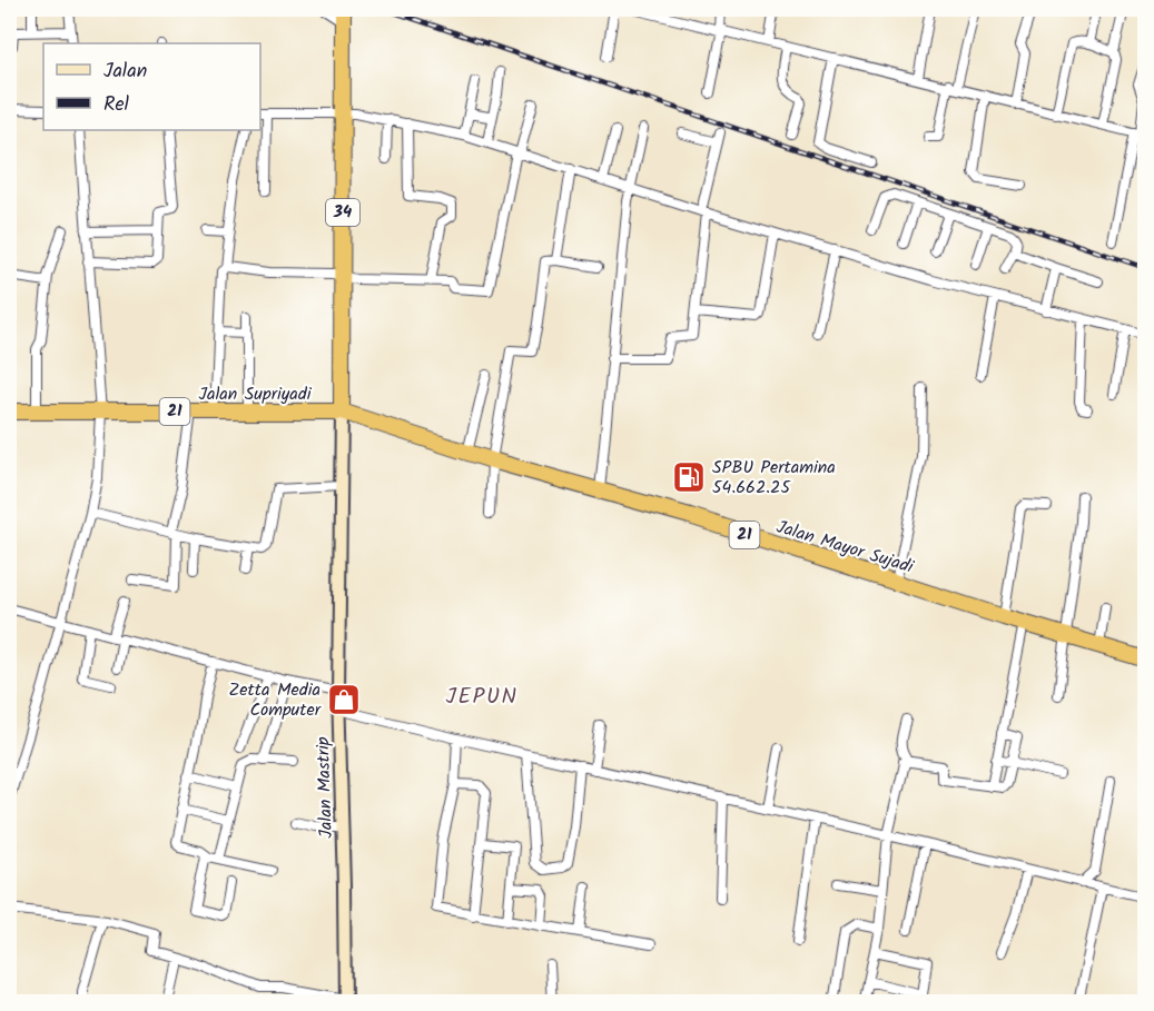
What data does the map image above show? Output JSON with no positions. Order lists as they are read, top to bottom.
{
  "streets": {
    "highway": [
      "34",
      "Jalan Supriyadi",
      "21",
      "Jalan Mayor Sujadi"
    ],
    "main road": ["Jalan Mastrip"]
  },
  "crossings": [
    ["34", "Jalan Supriyadi"],
    ["34", "Jalan Mayor Sujadi"],
    ["34", "Jalan Mastrip"],
    ["Jalan Supriyadi", "Jalan Mayor Sujadi"],
    ["Jalan Supriyadi", "Jalan Mastrip"],
    ["Jalan Mayor Sujadi", "Jalan Mastrip"]
  ],
  "districts": ["JEPUN"],
  "places": {
    "fuel station": ["SPBU Pertamina 54.662.25"],
    "shop": ["Zetta Media Computer"]
  },
  "legend": ["Jalan", "Rel"]
}
